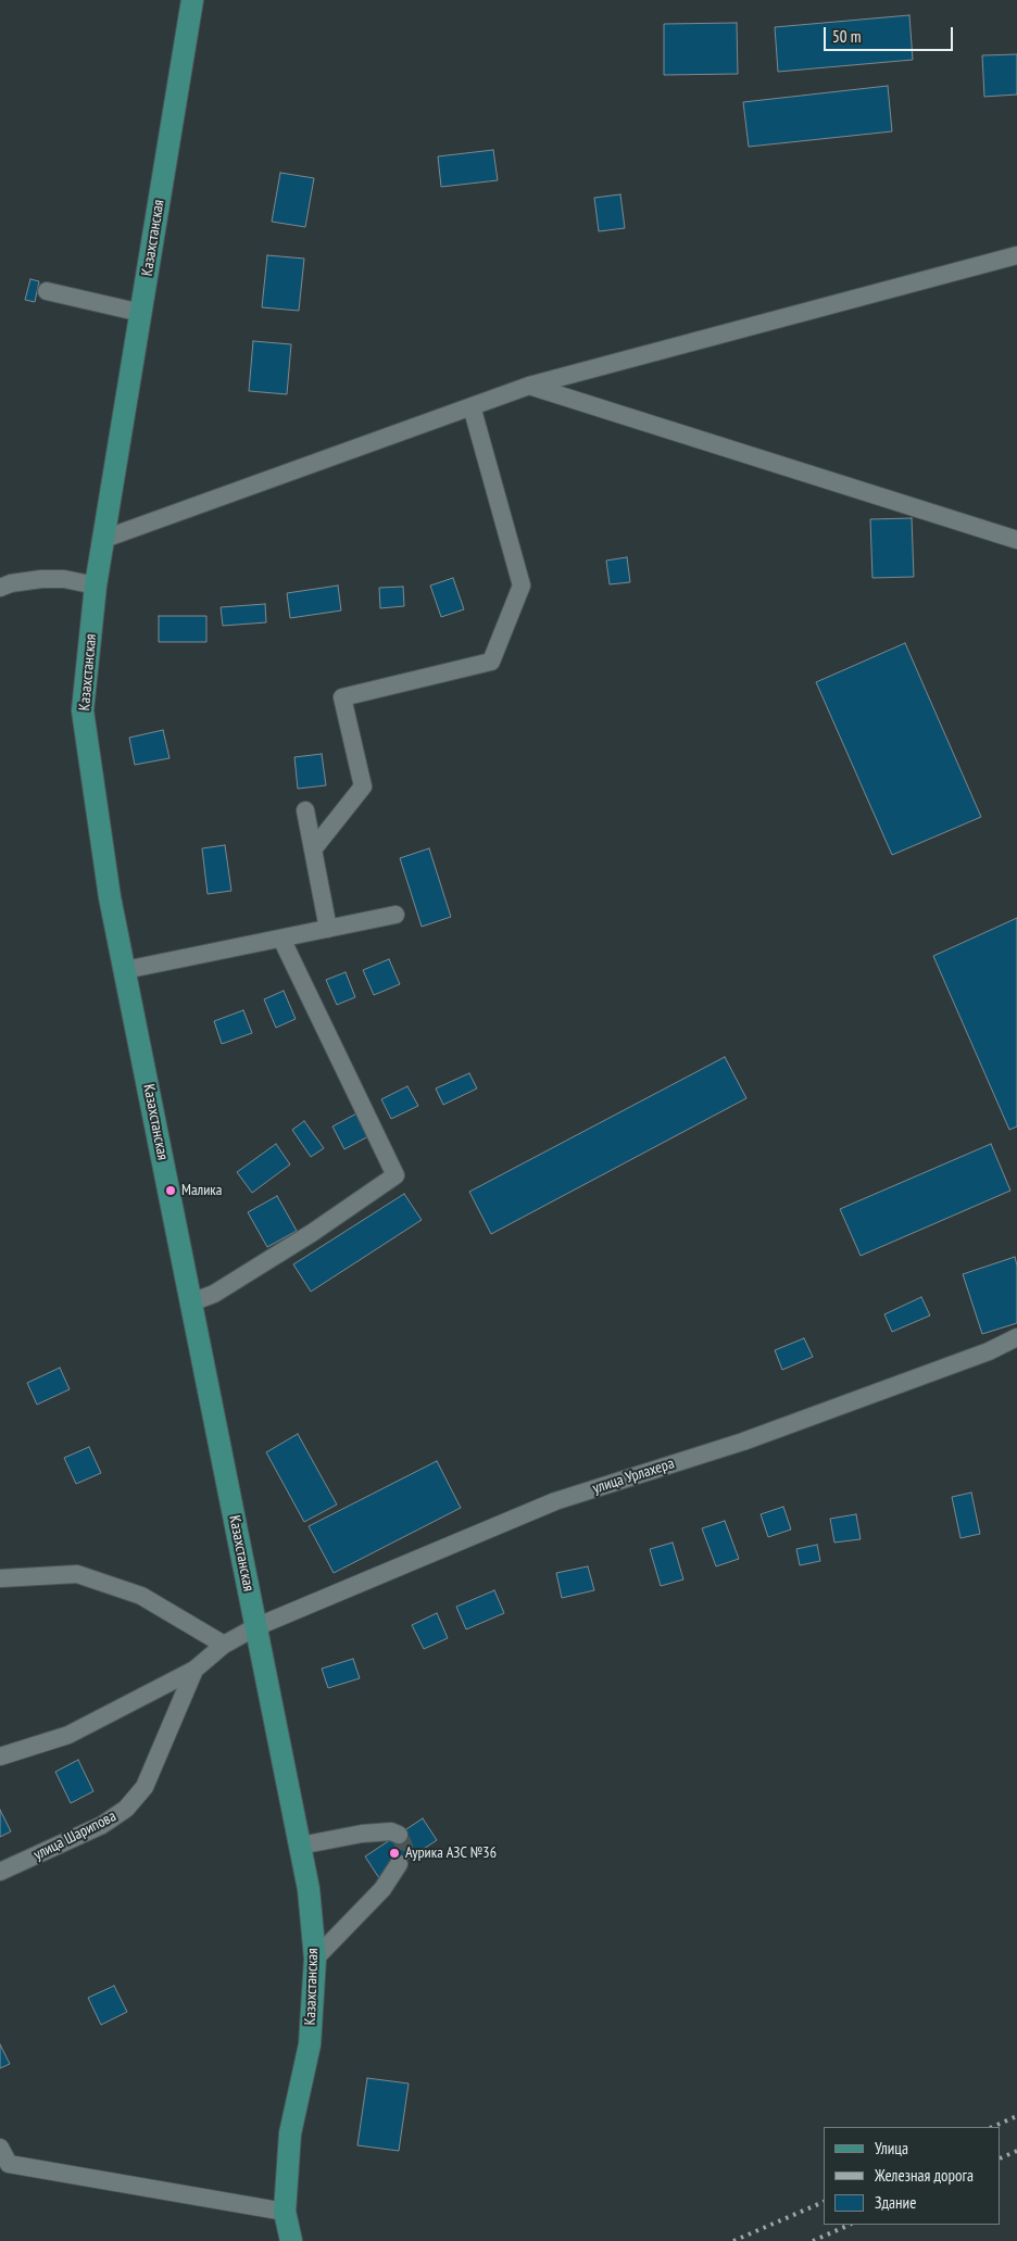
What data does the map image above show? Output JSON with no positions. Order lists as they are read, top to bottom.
{
  "streets": {
    "main road": ["Казахстанская"],
    "street": ["улица Урлахера", "улица Шарипова"]
  },
  "crossings": [
    ["Казахстанская", "улица Урлахера"],
    ["Казахстанская", "улица Шарипова"],
    ["улица Урлахера", "улица Шарипова"]
  ],
  "places": ["Малика", "Аурика АЗС №36"],
  "legend": ["Улица", "Железная дорога", "Здание"],
  "scale_bar": "50 m"
}
